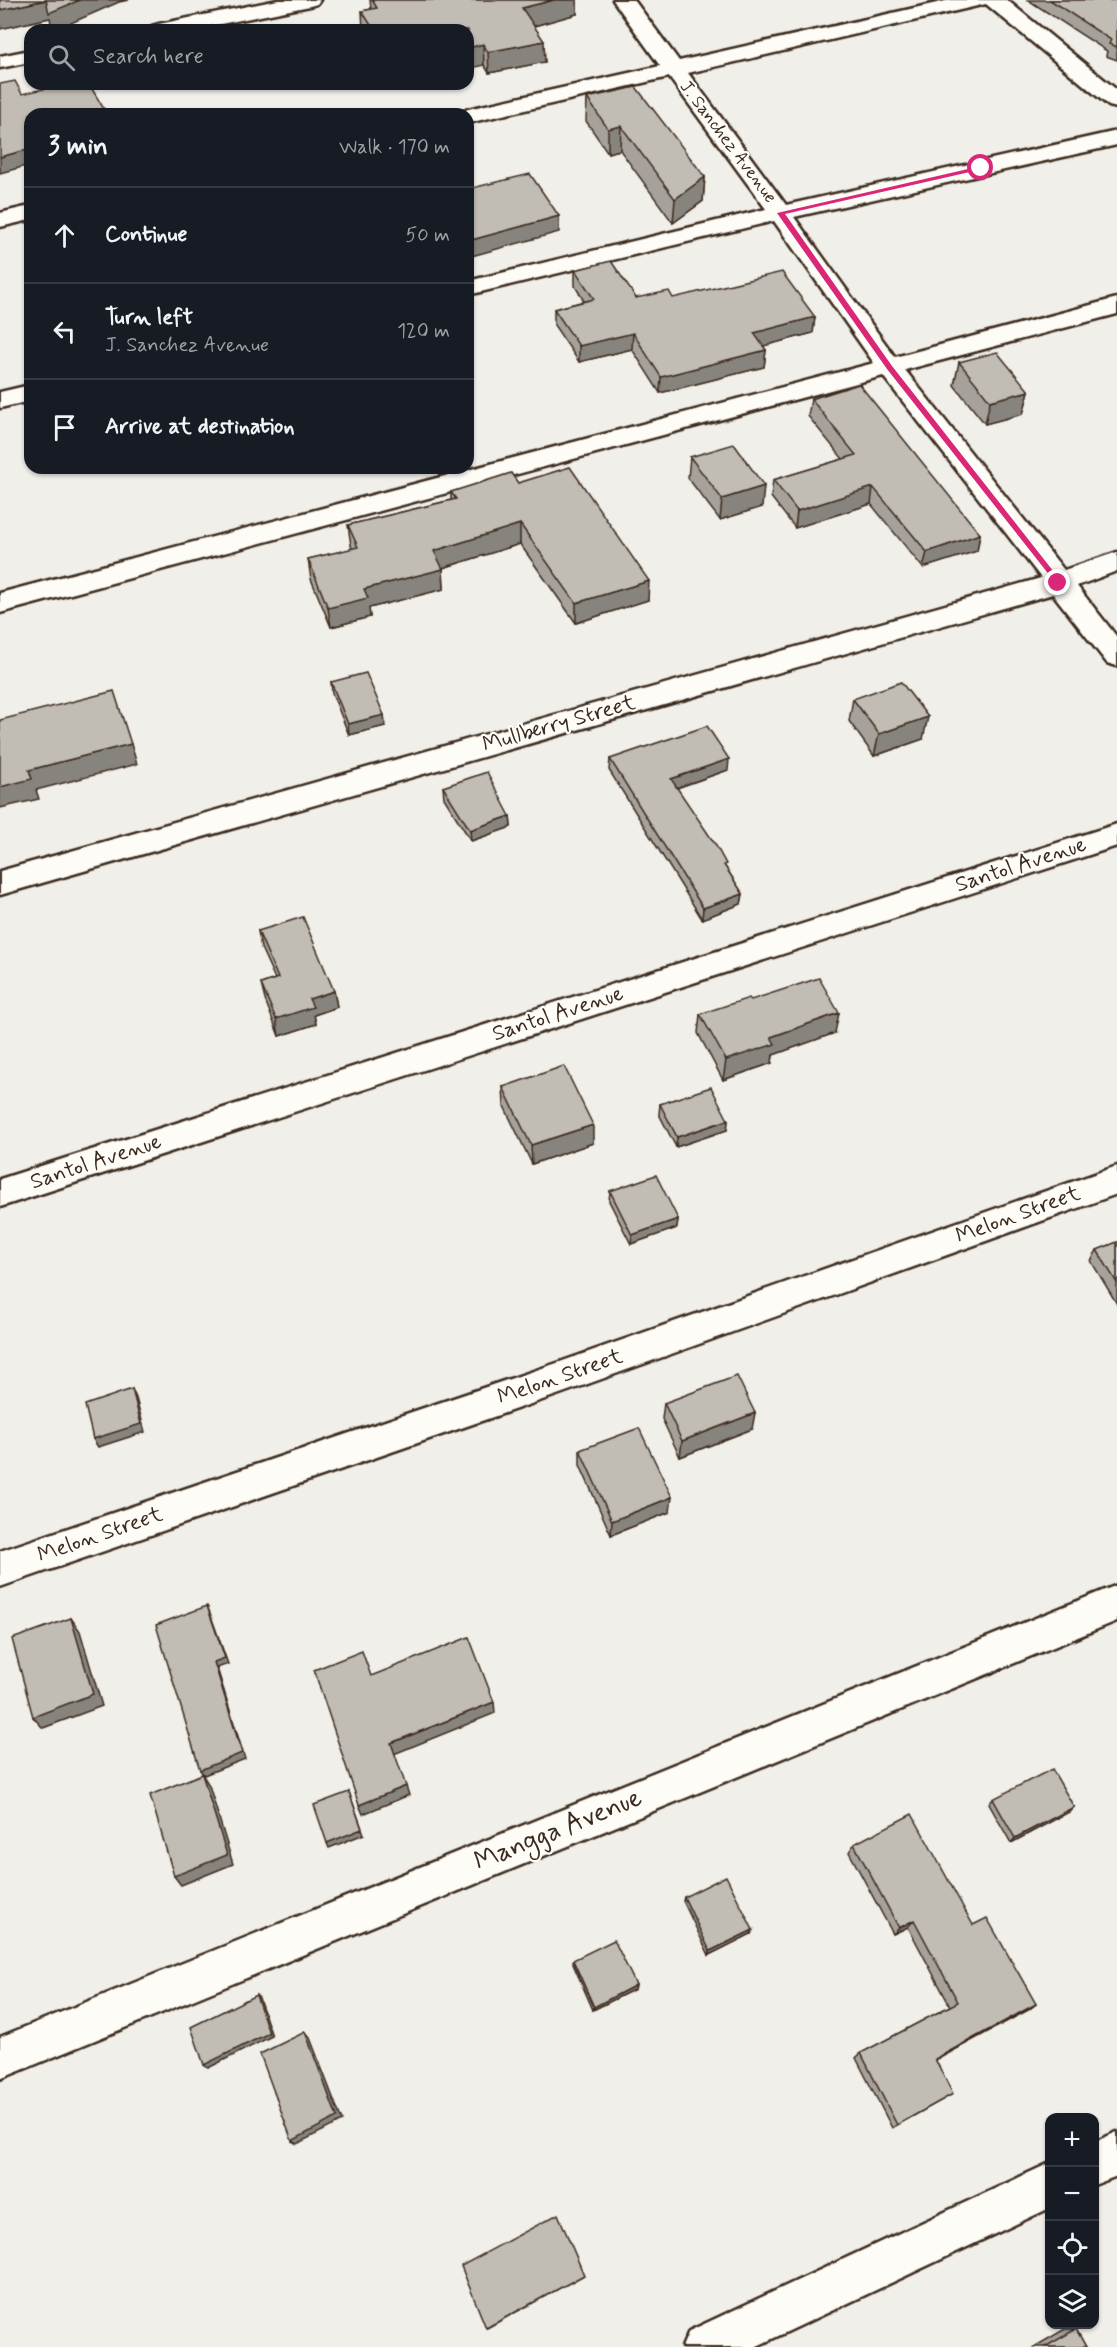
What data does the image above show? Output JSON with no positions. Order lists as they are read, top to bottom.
{
  "streets": {
    "street": [
      "J. Sanchez Avenue",
      "Mullberry Street",
      "Santol Avenue",
      "Melon Street",
      "Mangga Avenue"
    ]
  },
  "crossings": [
    ["J. Sanchez Avenue", "Mullberry Street"]
  ],
  "page": {
    "search": "Search here",
    "heading": ["3 min", "Walk · 170 m"],
    "list": [
      ["Continue", "50 m"],
      ["Turn left", "J. Sanchez Avenue", "120 m"],
      "Arrive at destination"
    ],
    "map_buttons": ["+", "−"]
  }
}
